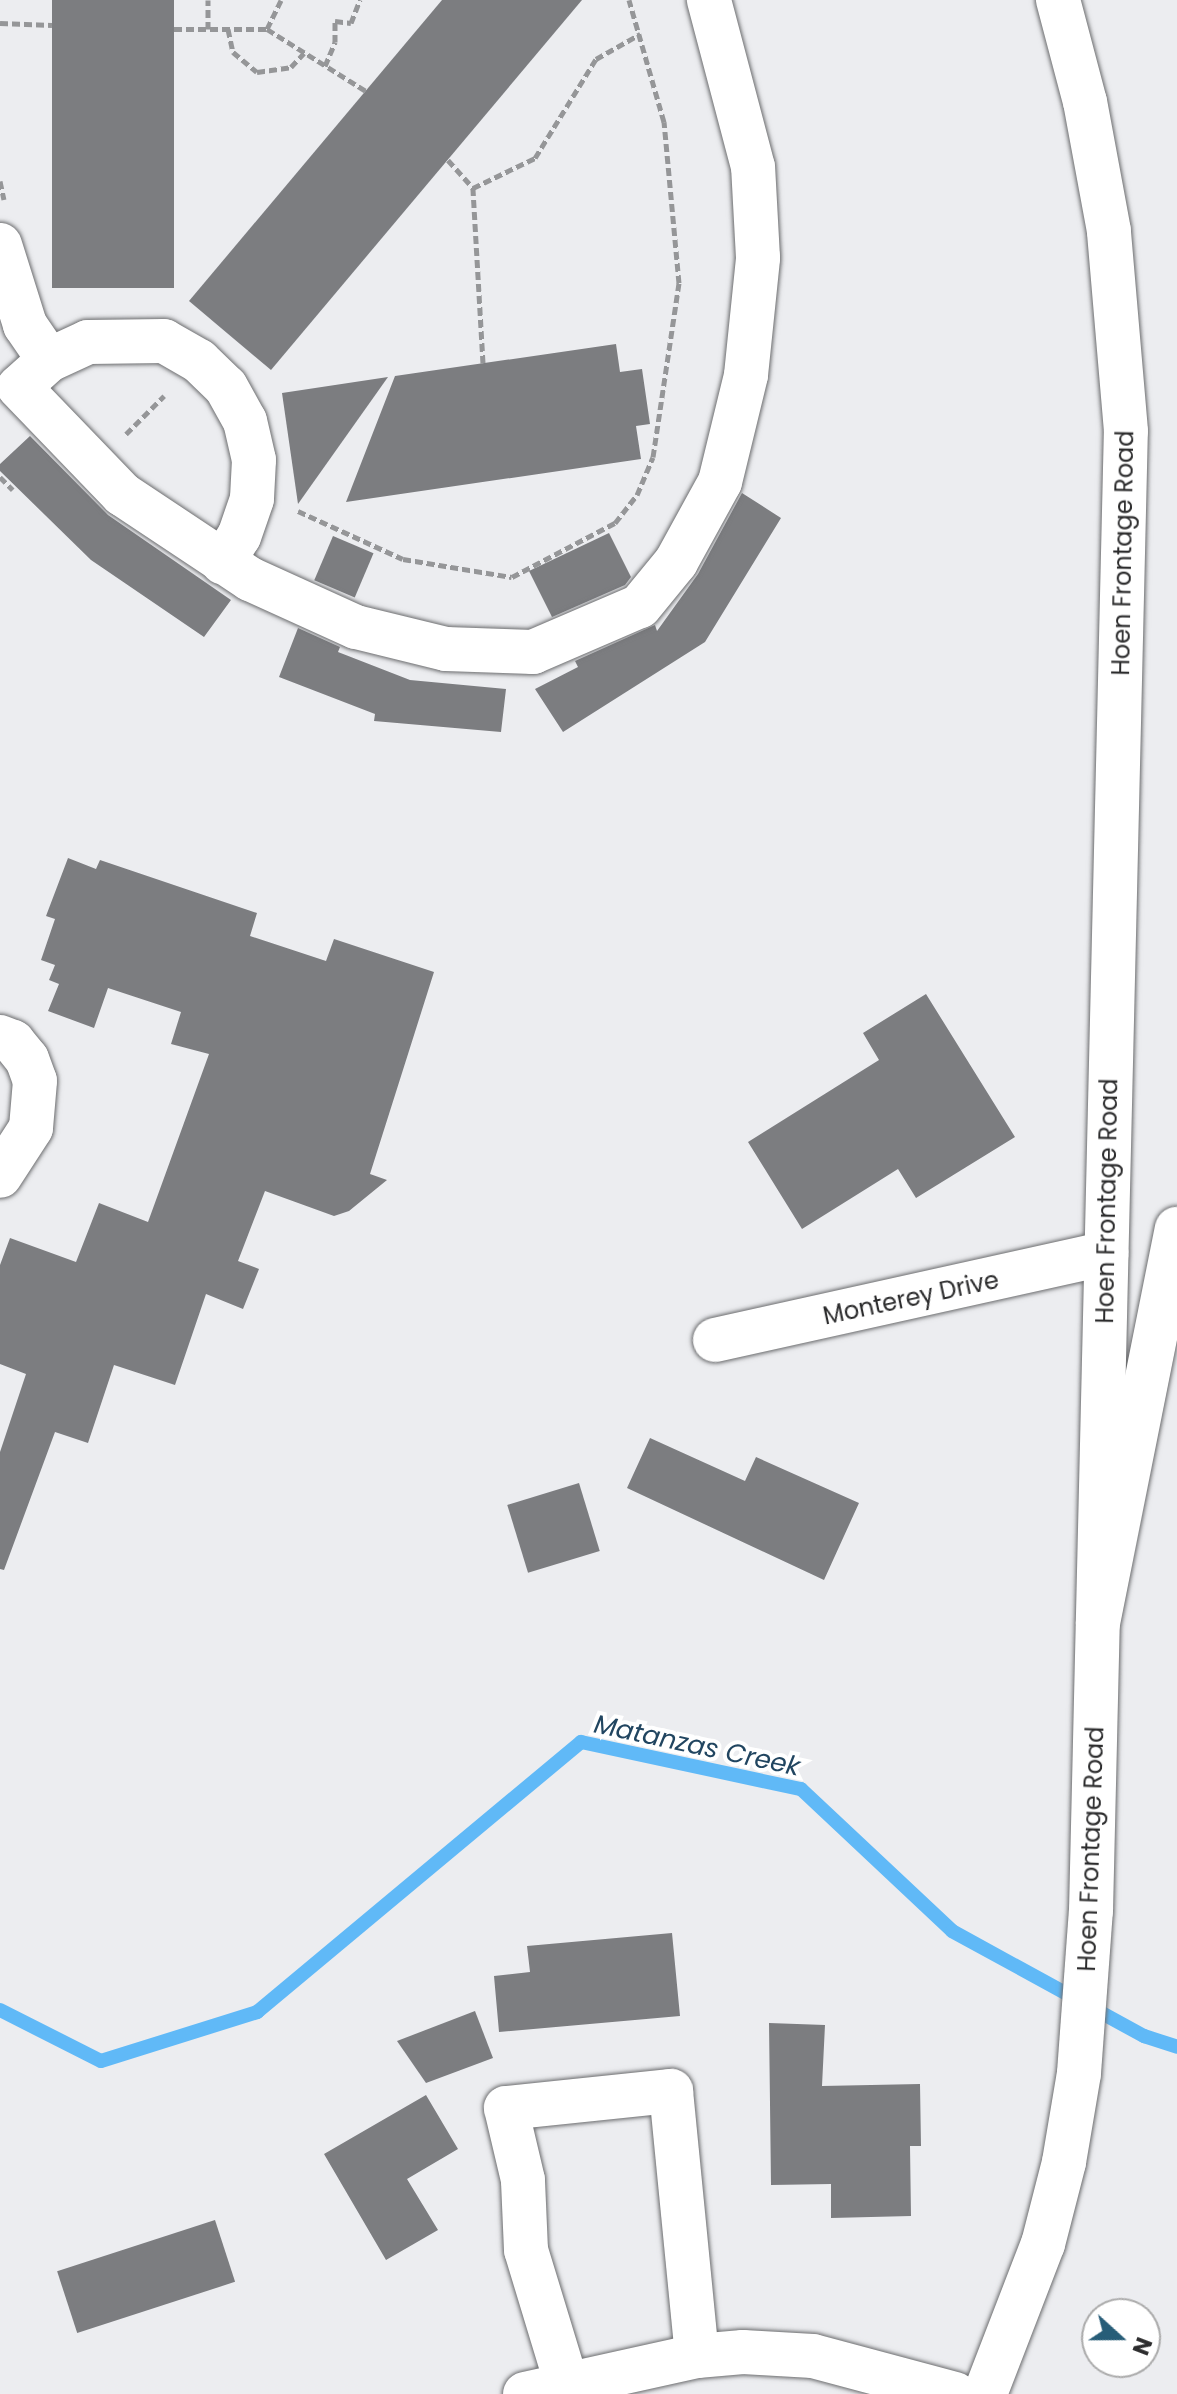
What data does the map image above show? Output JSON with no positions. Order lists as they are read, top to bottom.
{
  "streets": {
    "main road": ["Hoen Frontage Road", "Monterey Drive"]
  },
  "crossings": [
    ["Hoen Frontage Road", "Monterey Drive"]
  ],
  "water": ["Matanzas Creek"],
  "north": "right"
}
